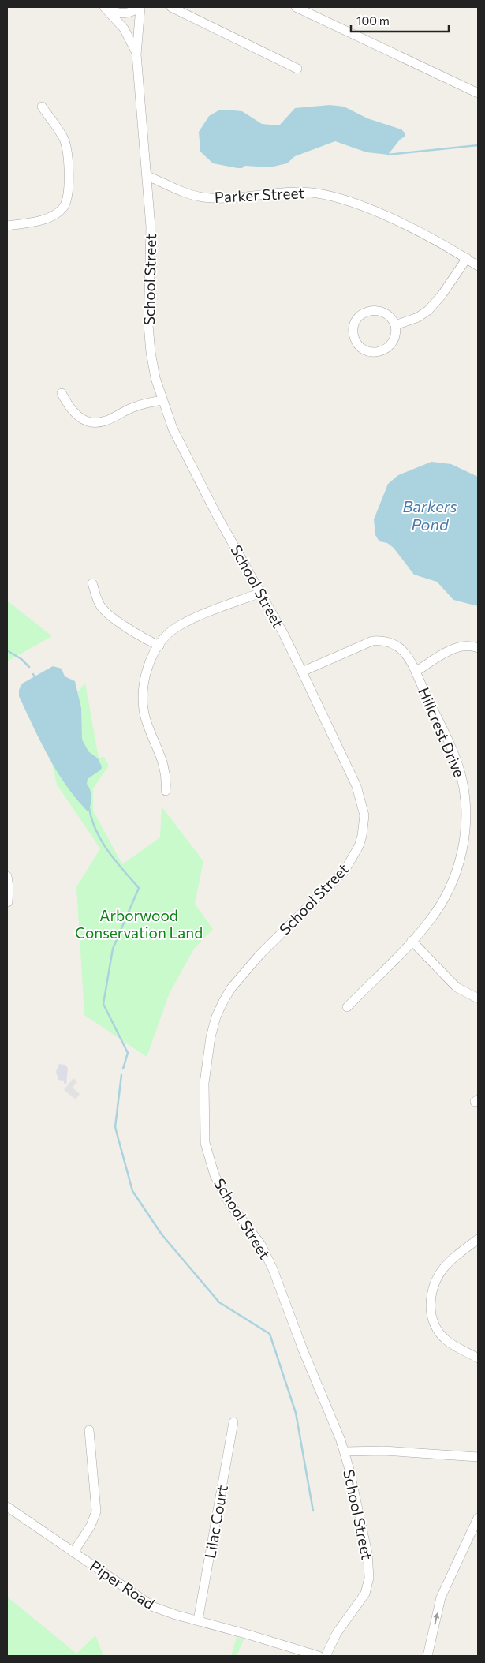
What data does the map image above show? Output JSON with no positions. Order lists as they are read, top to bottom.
{
  "streets": {
    "street": [
      "Parker Street",
      "School Street",
      "Hillcrest Drive",
      "Lilac Court",
      "Piper Road"
    ]
  },
  "crossings": [
    ["Parker Street", "School Street"],
    ["School Street", "Hillcrest Drive"],
    ["Lilac Court", "Piper Road"]
  ],
  "water": ["Barkers Pond"],
  "parks": ["Arborwood Conservation Land"],
  "scale_bar": "100 m"
}
